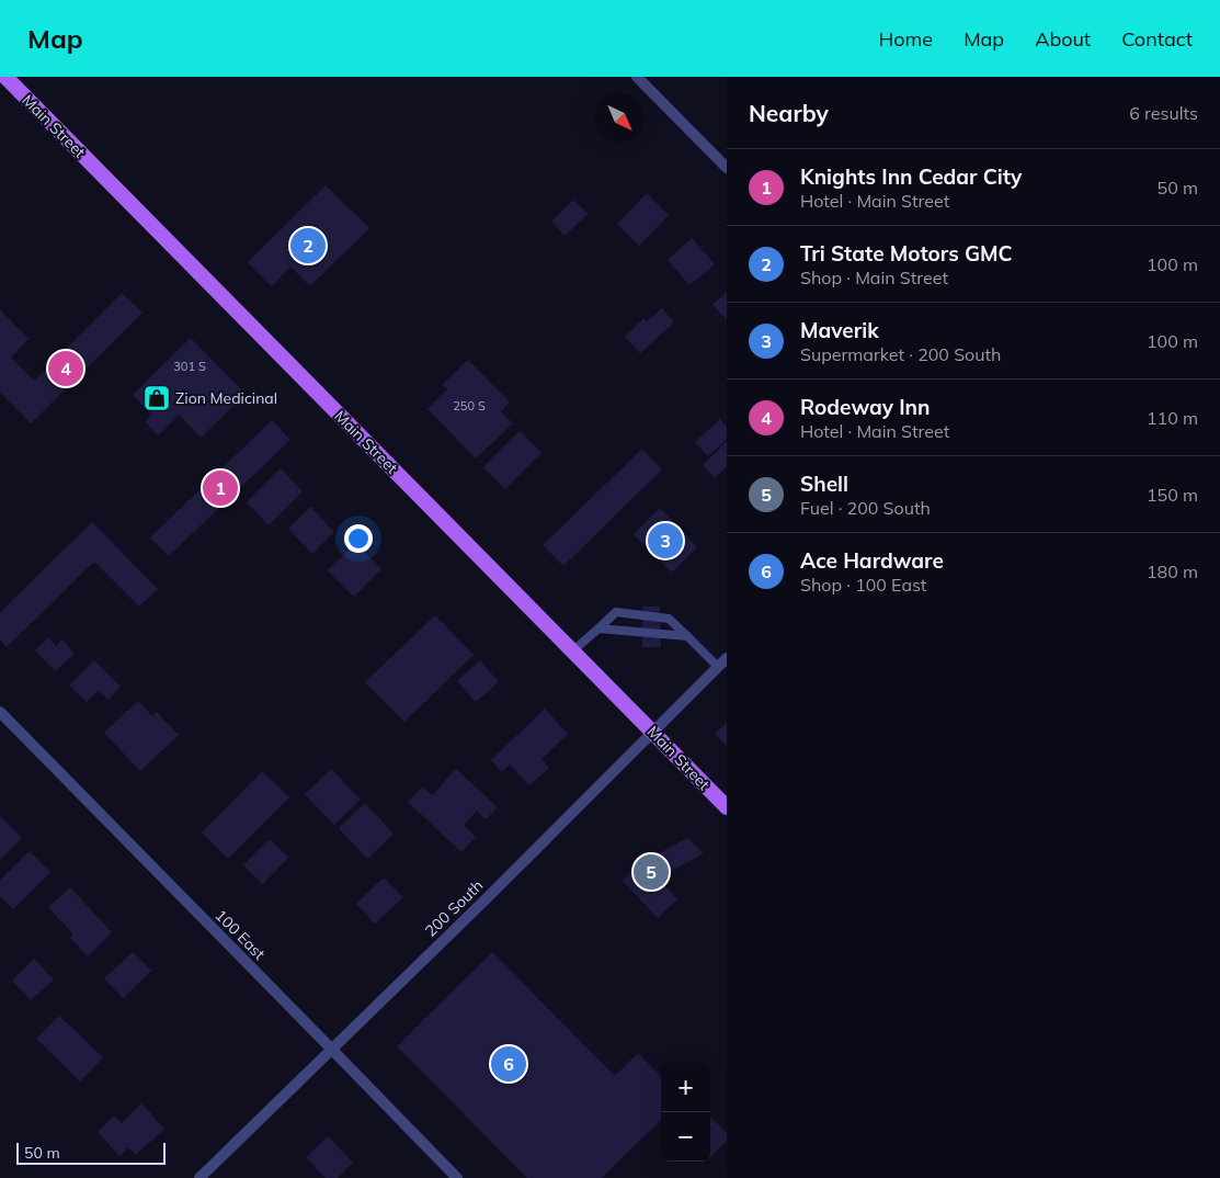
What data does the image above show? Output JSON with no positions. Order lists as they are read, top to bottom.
{
  "streets": {
    "main road": ["Main Street"],
    "street": ["200 South", "100 East"]
  },
  "crossings": [
    ["Main Street", "200 South"],
    ["200 South", "100 East"]
  ],
  "places": {
    "shop": ["Zion Medicinal"]
  },
  "house_numbers": ["301 S", "250 S"],
  "scale_bar": "50 m",
  "north": "bottom right",
  "page": {
    "header": "Map",
    "nav": [
      "Home",
      "Map",
      "About",
      "Contact"
    ],
    "heading": ["Nearby", "6 results"],
    "list": [
      {
        "mark": "1",
        "name": "Knights Inn Cedar City",
        "note": "Hotel · Main Street",
        "value": "50 m"
      },
      {
        "mark": "2",
        "name": "Tri State Motors GMC",
        "note": "Shop · Main Street",
        "value": "100 m"
      },
      {
        "mark": "3",
        "name": "Maverik",
        "note": "Supermarket · 200 South",
        "value": "100 m"
      },
      {
        "mark": "4",
        "name": "Rodeway Inn",
        "note": "Hotel · Main Street",
        "value": "110 m"
      },
      {
        "mark": "5",
        "name": "Shell",
        "note": "Fuel · 200 South",
        "value": "150 m"
      },
      {
        "mark": "6",
        "name": "Ace Hardware",
        "note": "Shop · 100 East",
        "value": "180 m"
      }
    ],
    "pins": [
      "2",
      "4",
      "1",
      "3",
      "5",
      "6"
    ],
    "map_buttons": ["+", "−"],
    "scale": "50 m"
  }
}
